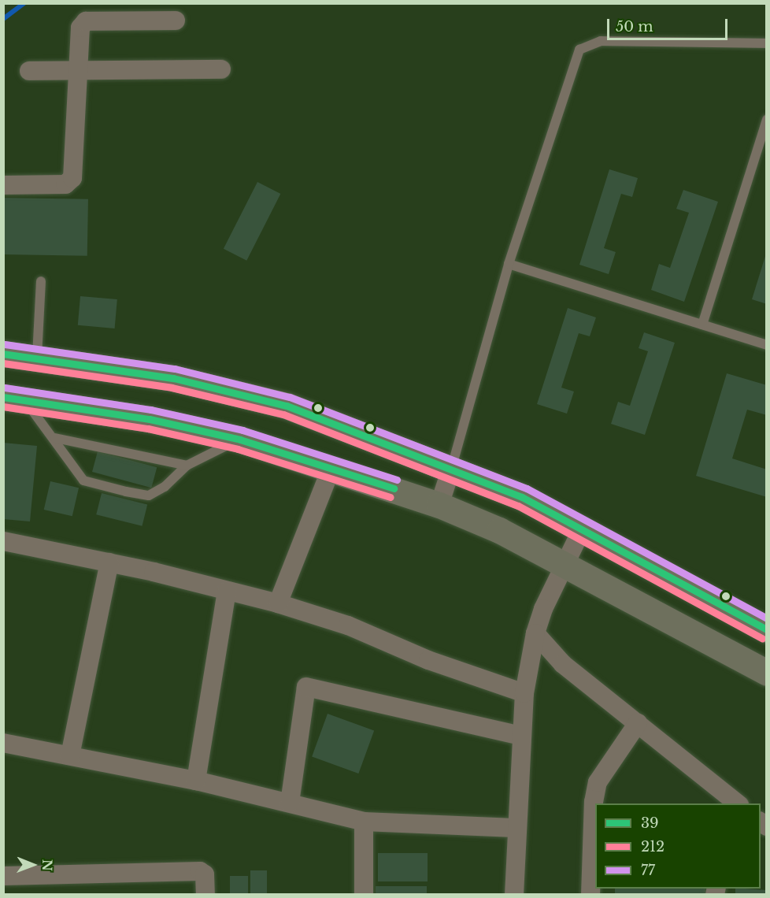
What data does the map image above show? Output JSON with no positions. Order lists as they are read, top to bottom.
{
  "lines": ["transit line 77", "transit line 39", "transit line 212"],
  "legend": ["39", "212", "77"],
  "scale_bar": "50 m",
  "north": "right"
}
